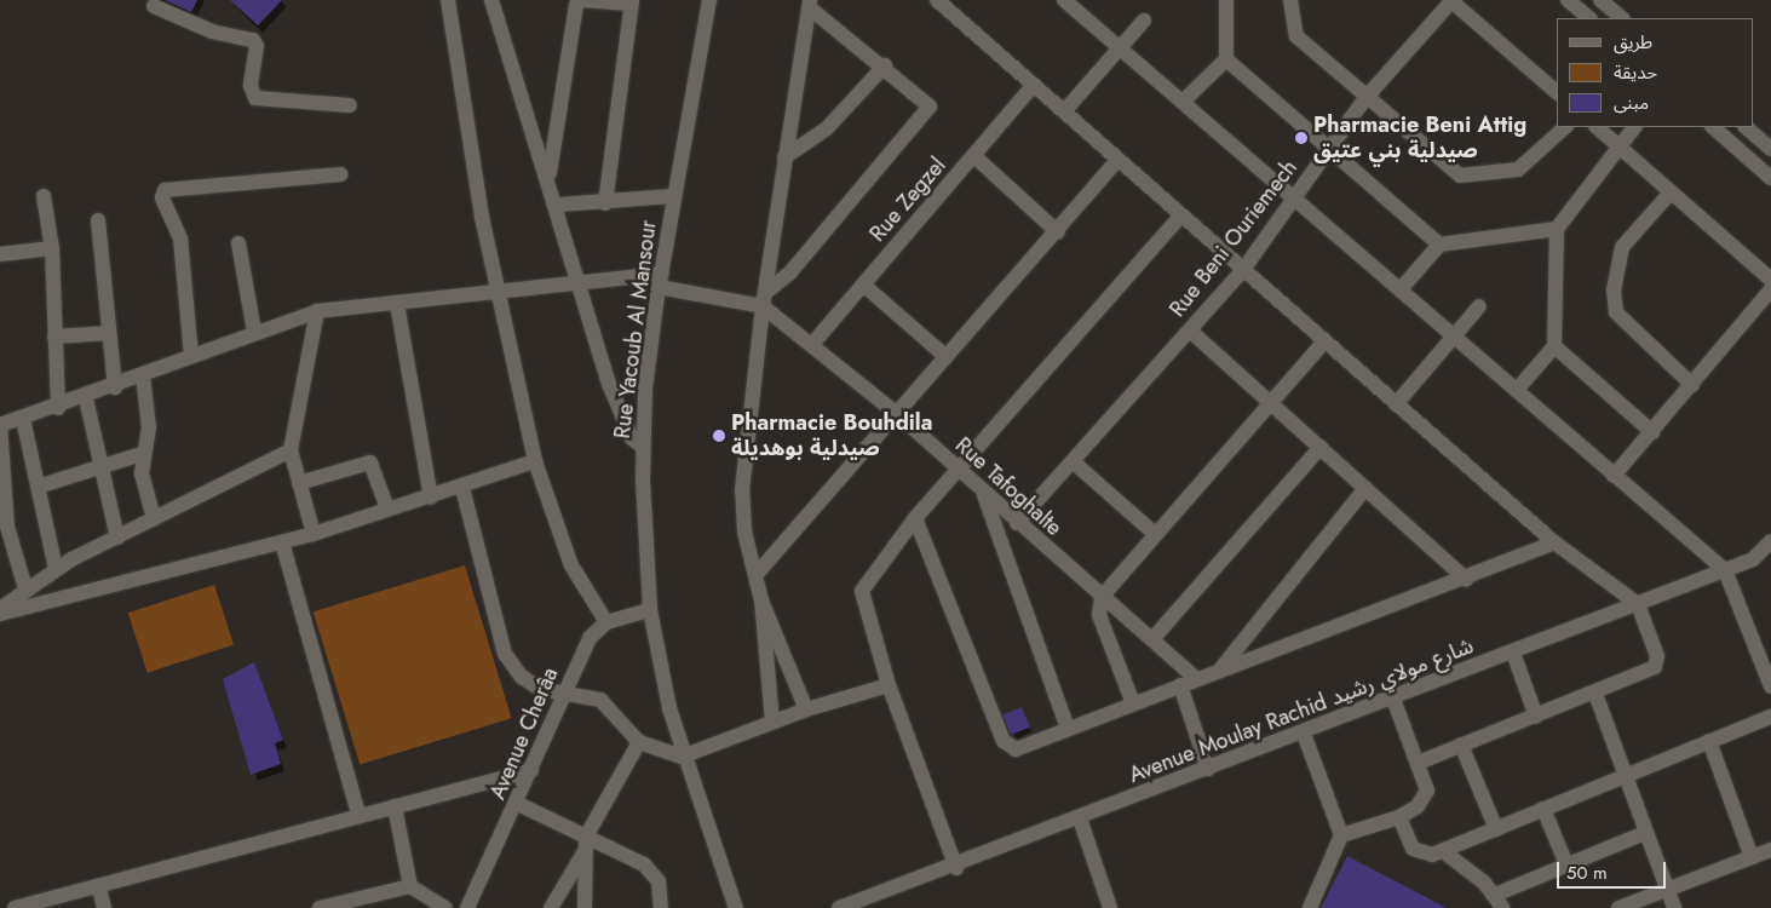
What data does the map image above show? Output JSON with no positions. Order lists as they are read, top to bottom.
{
  "streets": {
    "street": [
      "Rue Zegzel",
      "Rue Beni Ouriemech",
      "Rue Yacoub Al Mansour",
      "Rue Tafoghalte",
      "Avenue Moulay Rachid شارع مولاي رشيد",
      "Avenue Cherâa"
    ]
  },
  "crossings": [
    ["Rue Zegzel", "Rue Tafoghalte"],
    ["Rue Beni Ouriemech", "Rue Tafoghalte"]
  ],
  "places": ["Pharmacie Beni Attig صيدلية بني عتيق", "Pharmacie Bouhdila صيدلية بوهديلة"],
  "legend": ["طريق", "حديقة", "مبنى"],
  "scale_bar": "50 m"
}
